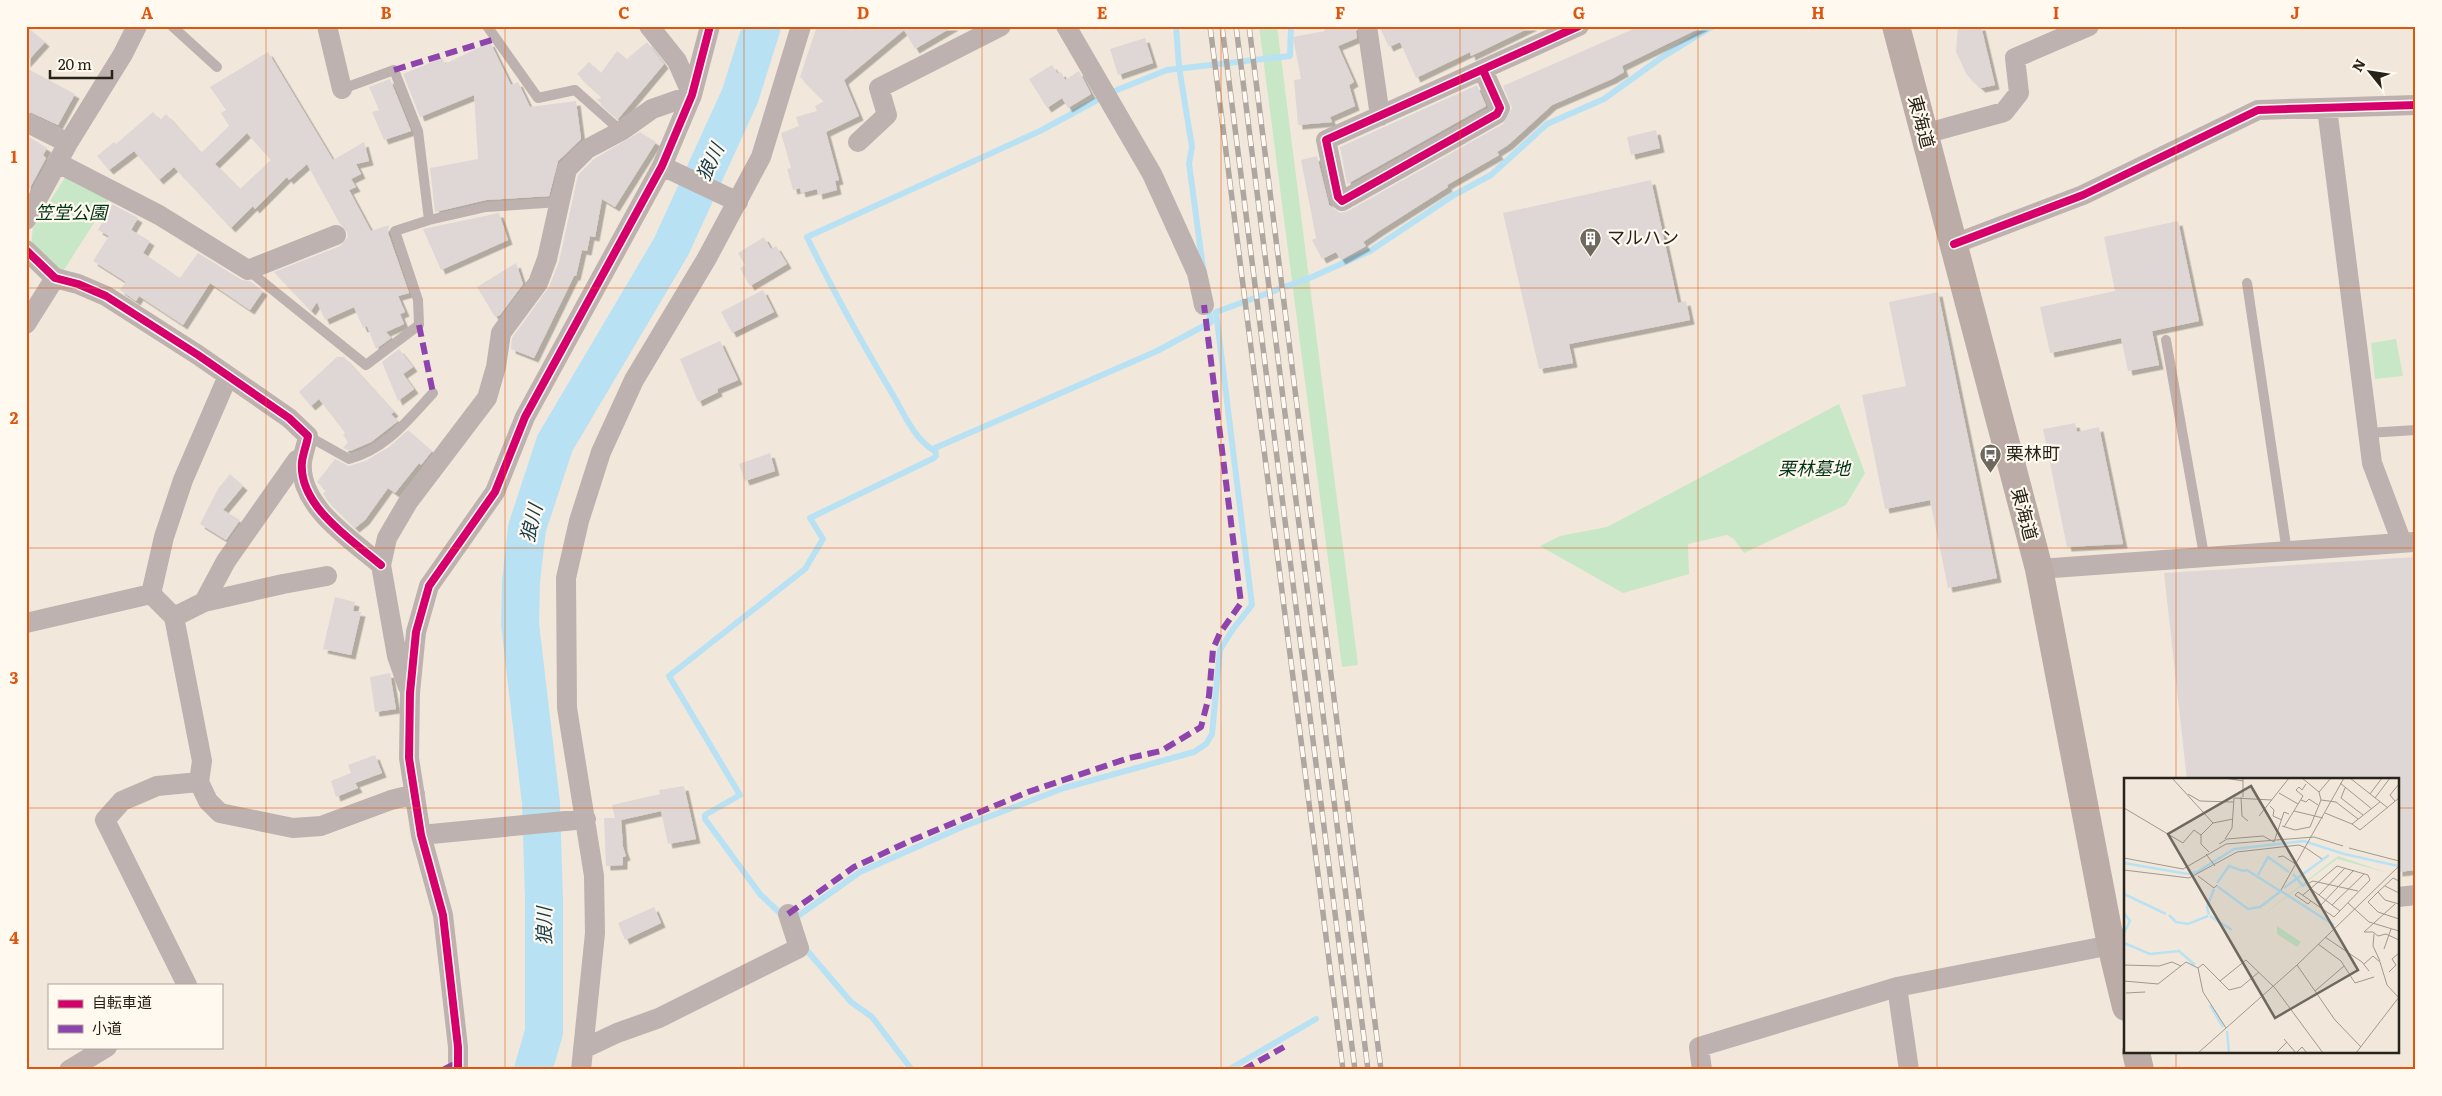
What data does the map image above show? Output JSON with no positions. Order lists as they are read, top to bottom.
{
  "streets": {
    "highway": ["東海道"]
  },
  "water": ["狼川"],
  "parks": ["笠堂公園", "栗林墓地"],
  "places": {
    "building": ["マルハン"],
    "bus stop": ["栗林町"]
  },
  "legend": ["自転車道", "小道"],
  "scale_bar": "20 m",
  "north": "top left",
  "grid": {
    "columns": [
      "A",
      "B",
      "C",
      "D",
      "E",
      "F",
      "G",
      "H",
      "I",
      "J"
    ],
    "rows": [
      "1",
      "2",
      "3",
      "4"
    ]
  }
}
